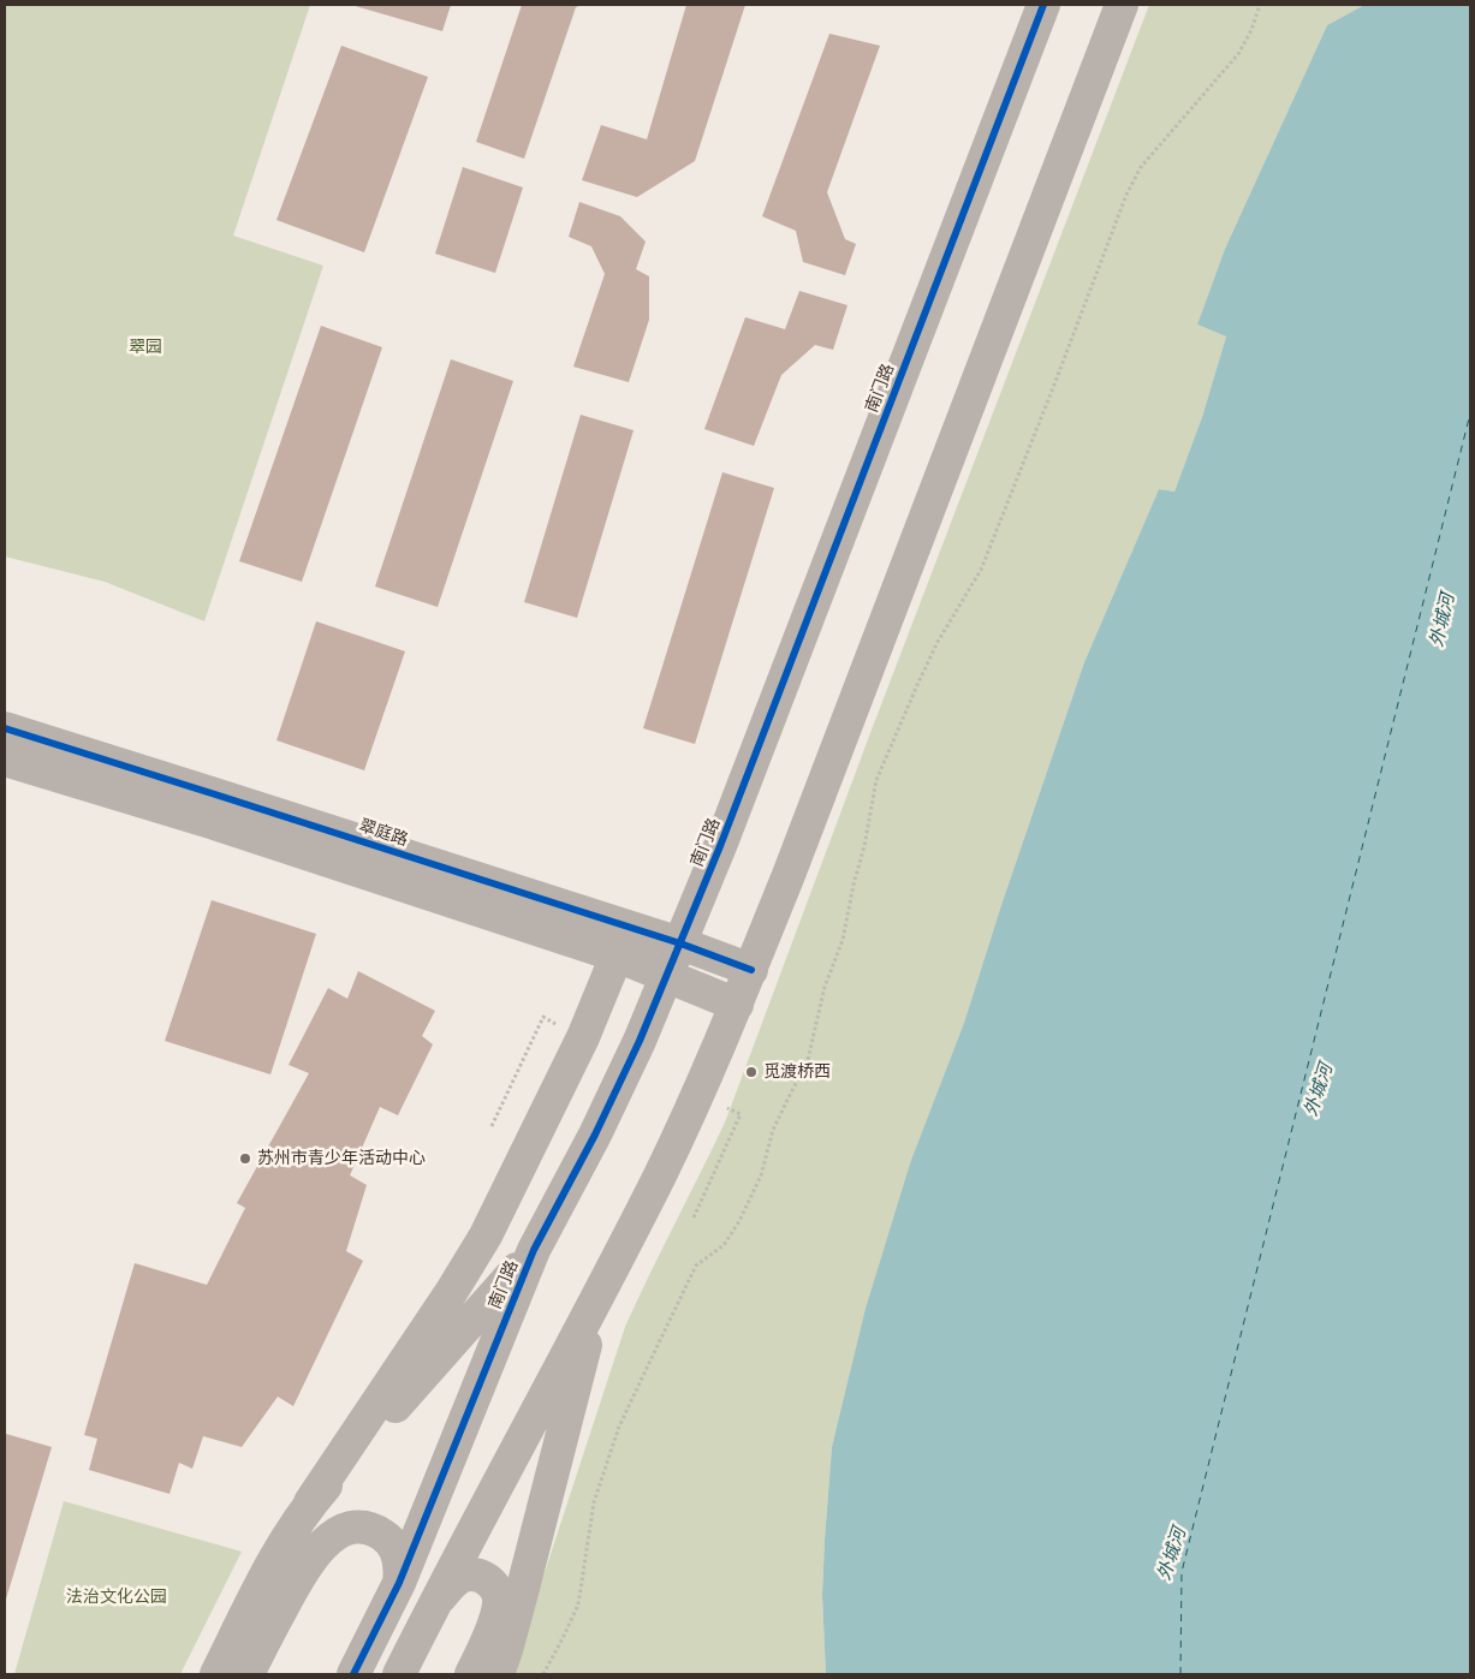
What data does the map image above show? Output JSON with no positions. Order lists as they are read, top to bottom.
{
  "streets": {
    "main road": ["南门路", "翠庭路"]
  },
  "crossings": [
    ["南门路", "翠庭路"]
  ],
  "water": ["外城河"],
  "parks": ["翠园", "法治文化公园"],
  "places": ["觅渡桥西", "苏州市青少年活动中心"]
}
